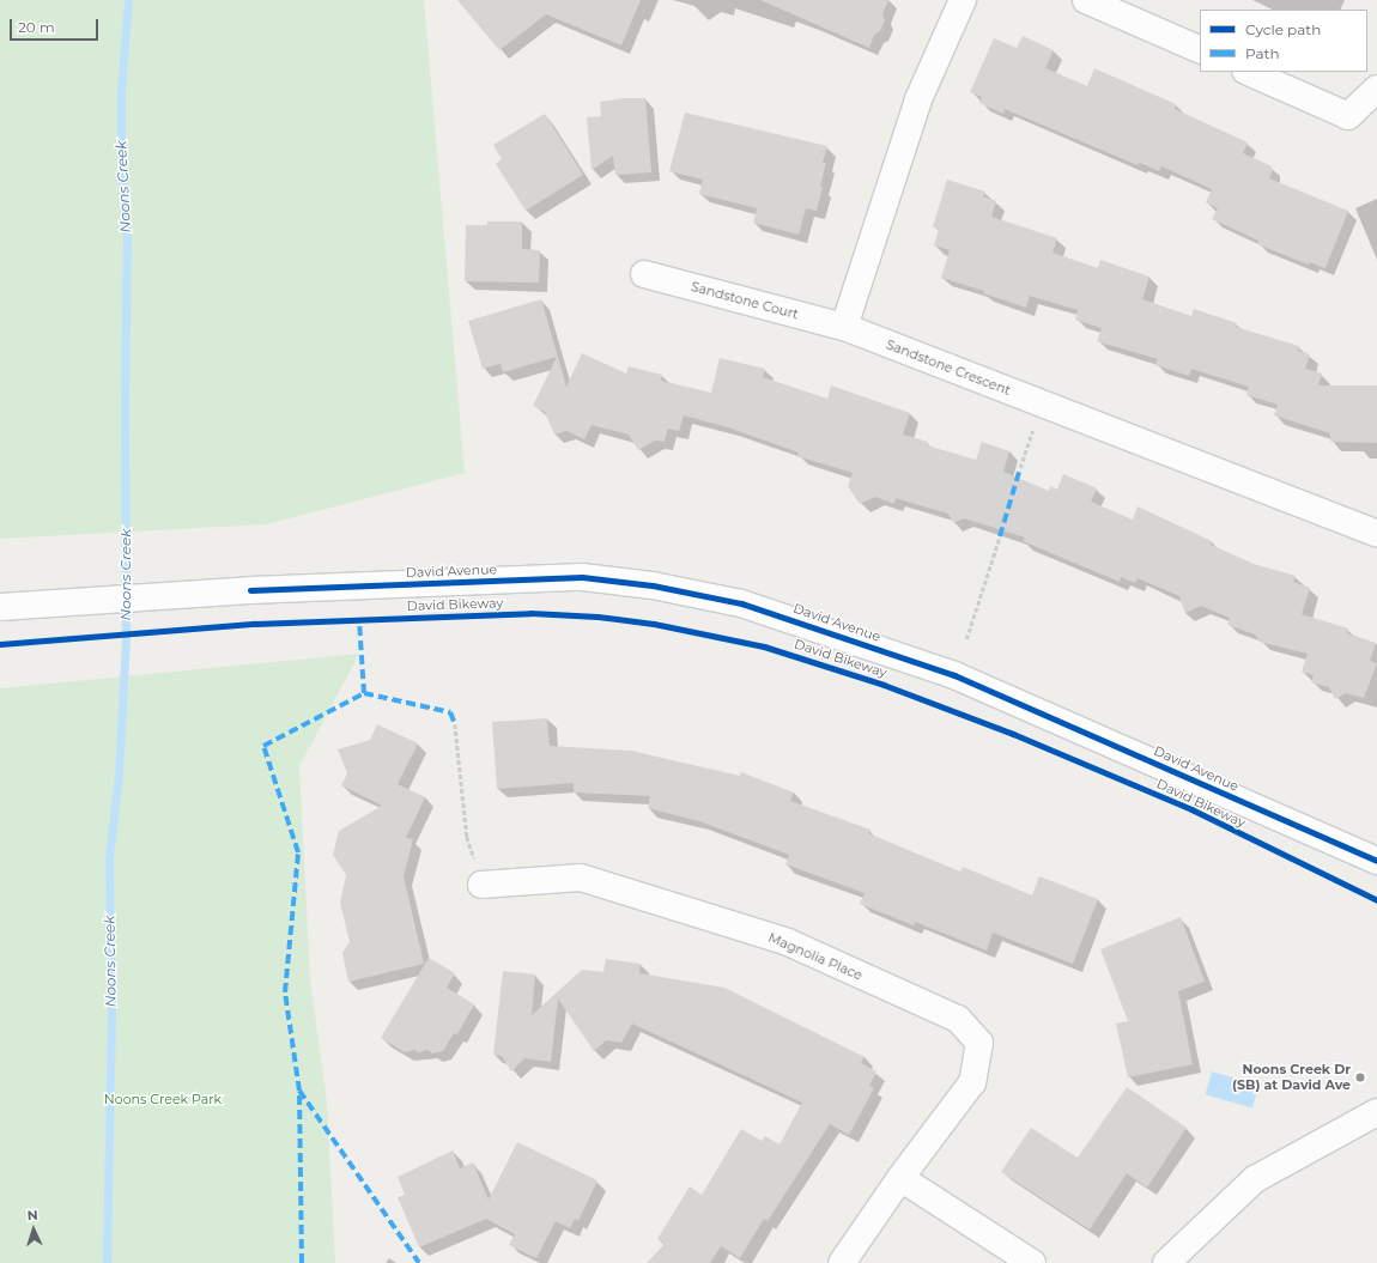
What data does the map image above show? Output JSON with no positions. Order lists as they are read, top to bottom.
{
  "streets": {
    "street": [
      "Sandstone Court",
      "Sandstone Crescent",
      "David Avenue",
      "Magnolia Place"
    ],
    "cycle path": ["David Bikeway"]
  },
  "crossings": [
    ["Sandstone Court", "Sandstone Crescent"]
  ],
  "water": ["Noons Creek"],
  "parks": ["Noons Creek Park"],
  "places": ["Noons Creek Dr (SB) at David Ave"],
  "legend": ["Cycle path", "Path"],
  "scale_bar": "20 m",
  "north": "top"
}
